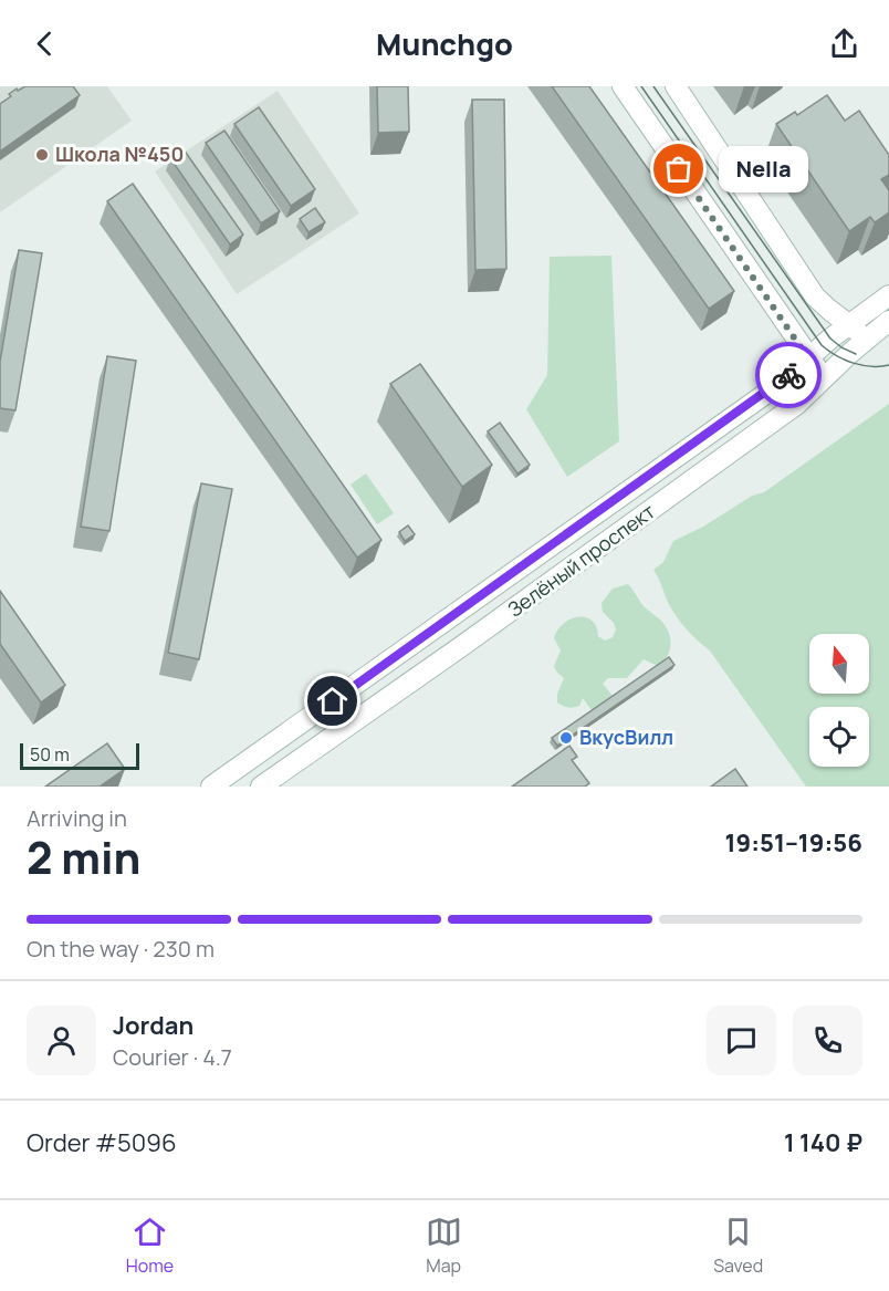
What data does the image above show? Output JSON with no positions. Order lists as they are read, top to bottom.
{
  "streets": {
    "main road": ["Зелёный проспект"]
  },
  "places": ["Школа №450", "Nella", "ВкусВилл"],
  "scale_bar": "50 m",
  "north": "top",
  "page": {
    "header": "Munchgo",
    "bubble": "Nella",
    "scale": "50 m",
    "heading": ["2 min", "Arriving in", "19:51–19:56"],
    "panel": [
      "Jordan",
      "Courier · 4.7",
      "Order #5096",
      "1 140 ₽"
    ],
    "bar": "On the way · 230 m",
    "tabs": ["Home", "Map", "Saved"]
  }
}
